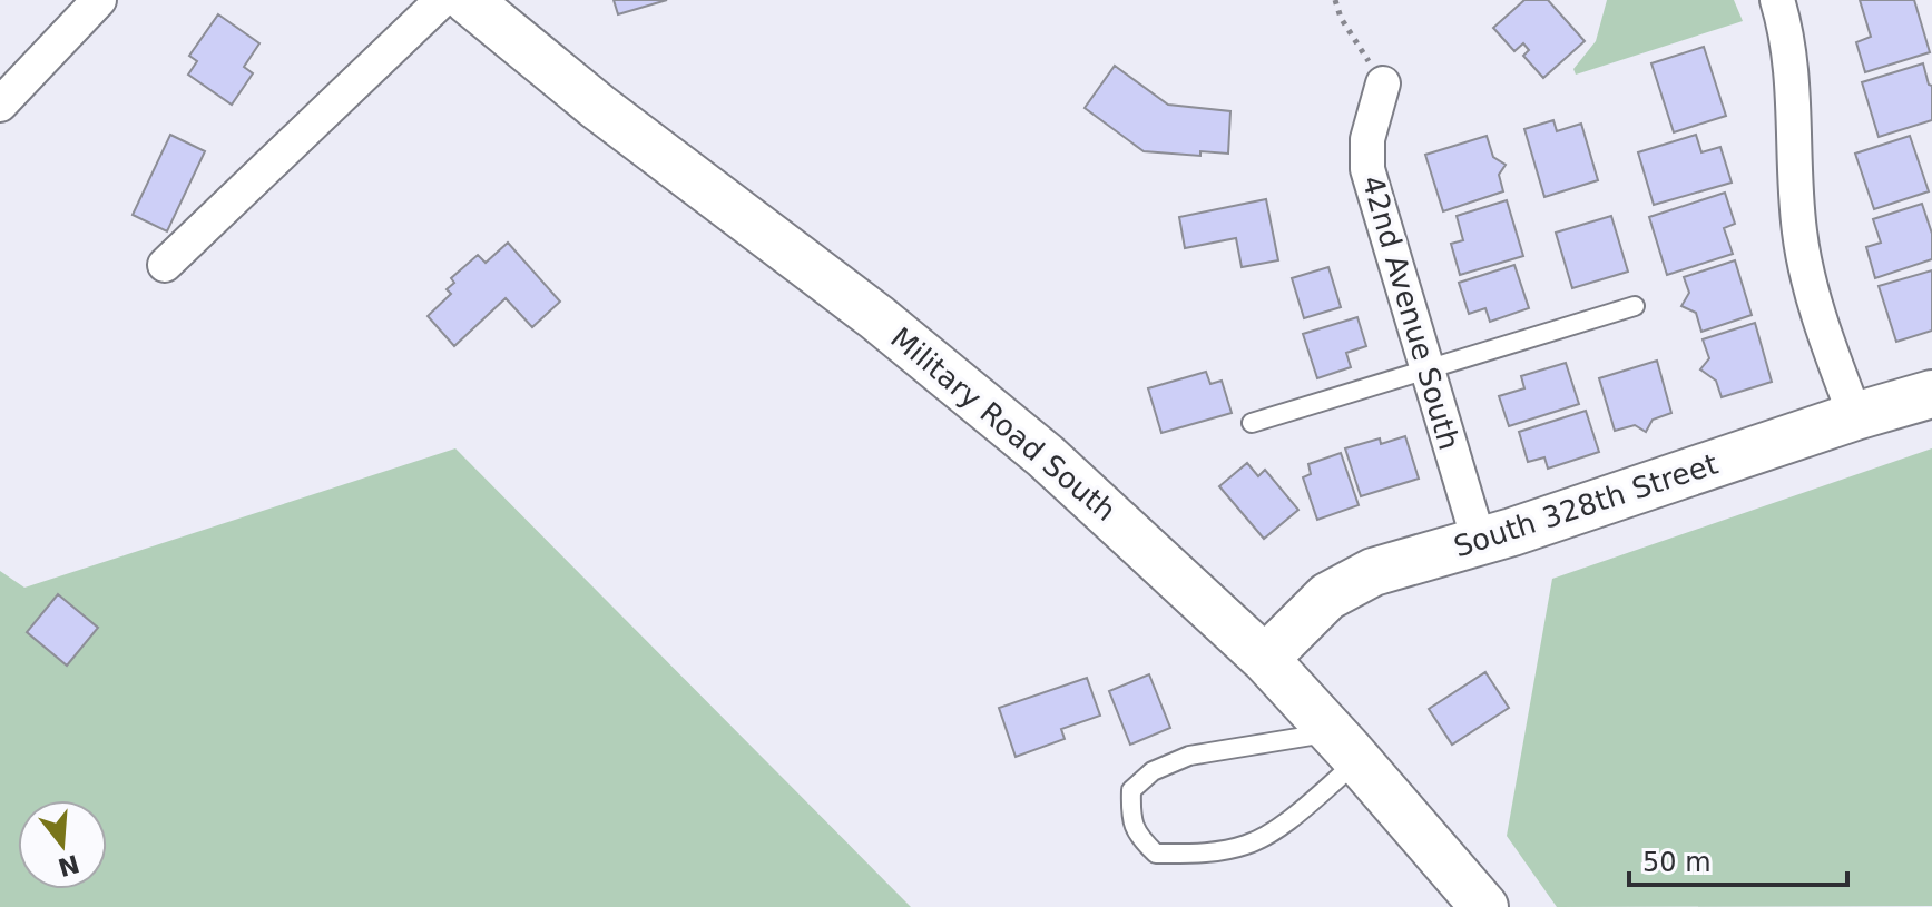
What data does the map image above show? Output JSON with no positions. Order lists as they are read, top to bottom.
{
  "streets": {
    "main road": ["Military Road South", "South 328th Street"],
    "street": ["42nd Avenue South"]
  },
  "crossings": [
    ["42nd Avenue South", "South 328th Street"],
    ["Military Road South", "South 328th Street"]
  ],
  "scale_bar": "50 m",
  "north": "bottom"
}
